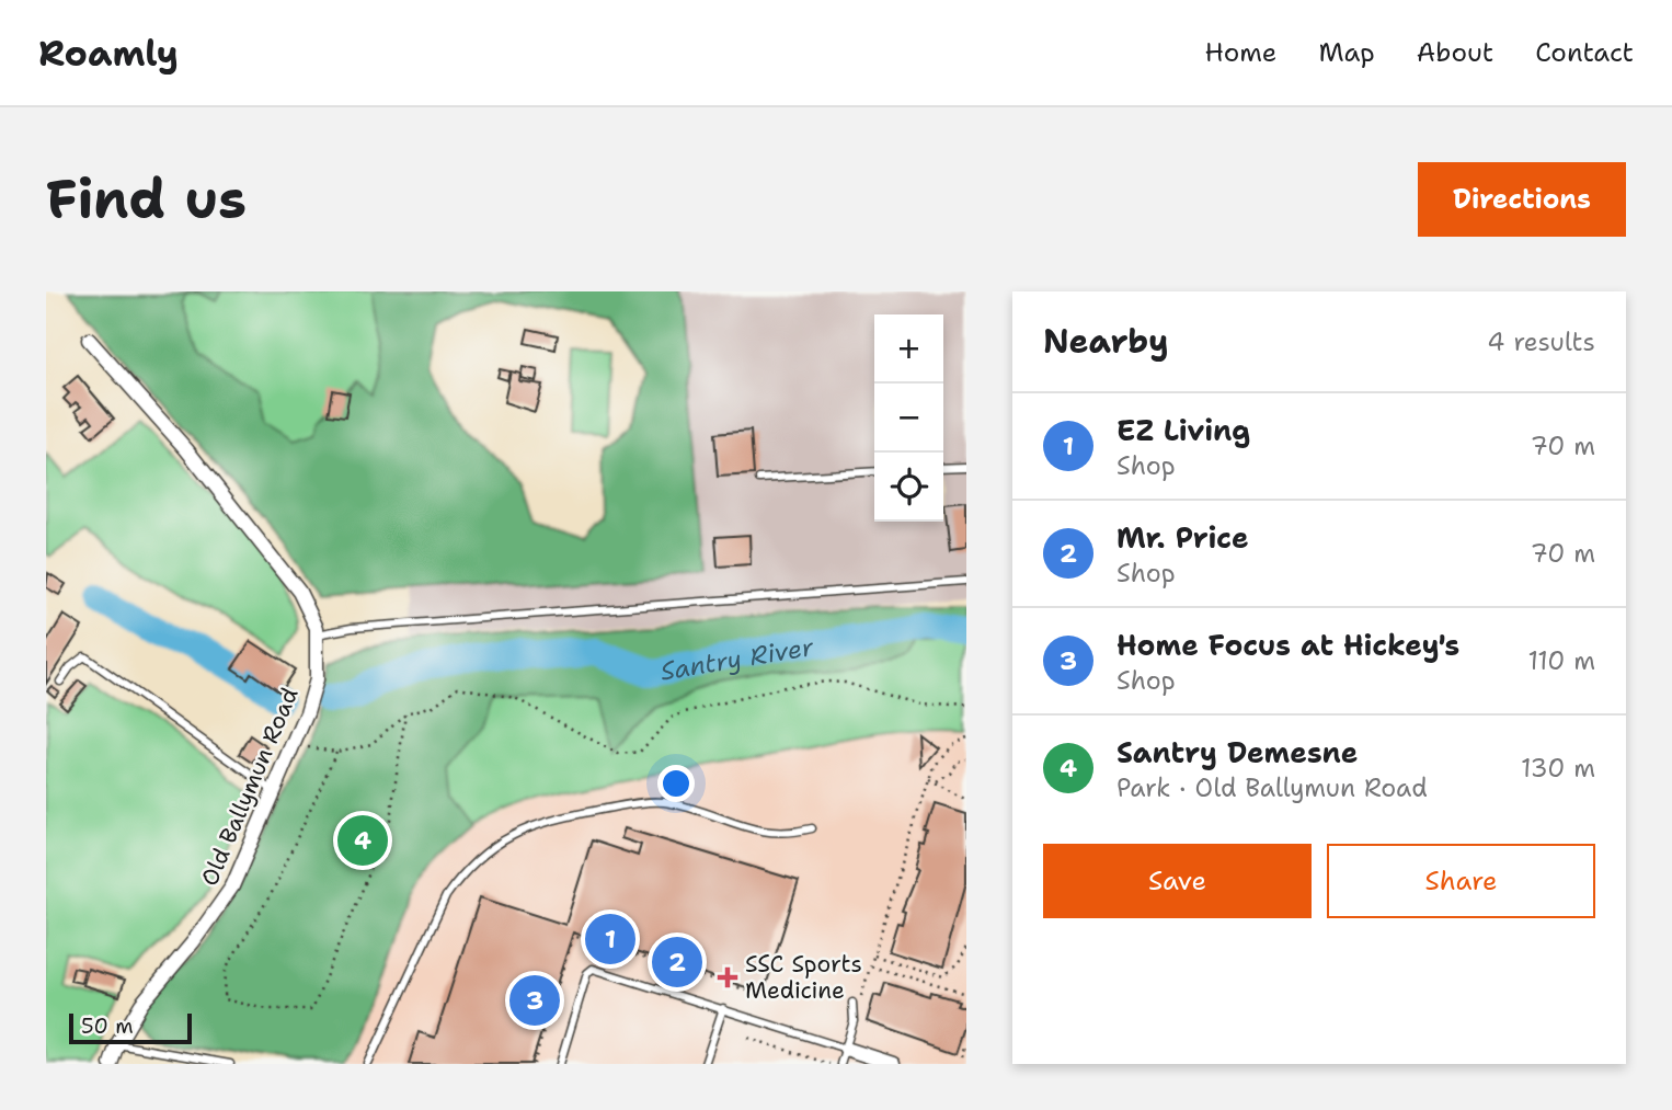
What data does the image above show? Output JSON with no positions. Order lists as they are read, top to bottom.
{
  "streets": {
    "street": ["Old Ballymun Road"]
  },
  "water": ["Santry River"],
  "places": {
    "health": ["SSC Sports Medicine"]
  },
  "scale_bar": "50 m",
  "page": {
    "header": "Roamly",
    "nav": [
      "Home",
      "Map",
      "About",
      "Contact"
    ],
    "buttons": [
      "Directions",
      ["Save", "Share"]
    ],
    "title": "Find us",
    "heading": ["Nearby", "4 results"],
    "map_buttons": ["+", "−"],
    "list": [
      {
        "mark": "1",
        "name": "EZ Living",
        "note": "Shop",
        "value": "70 m"
      },
      {
        "mark": "2",
        "name": "Mr. Price",
        "note": "Shop",
        "value": "70 m"
      },
      {
        "mark": "3",
        "name": "Home Focus at Hickey's",
        "note": "Shop",
        "value": "110 m"
      },
      {
        "mark": "4",
        "name": "Santry Demesne",
        "note": "Park · Old Ballymun Road",
        "value": "130 m"
      }
    ],
    "pins": [
      "4",
      "1",
      "2",
      "3"
    ],
    "scale": "50 m"
  }
}
